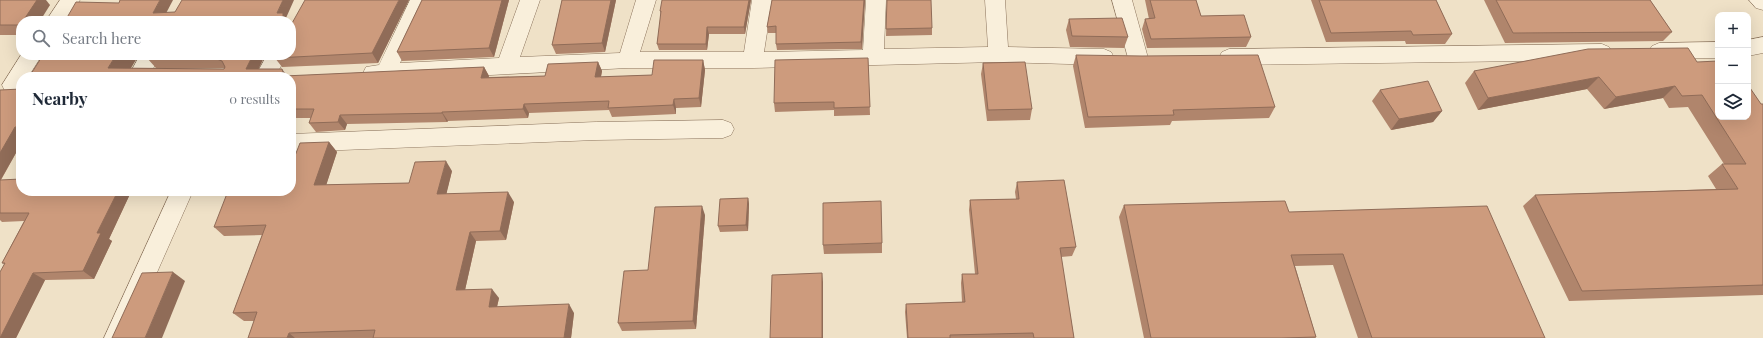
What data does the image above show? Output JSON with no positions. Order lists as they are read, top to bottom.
{
  "page": {
    "map_buttons": ["+", "−"],
    "search": "Search here",
    "heading": ["Nearby", "0 results"]
  }
}
